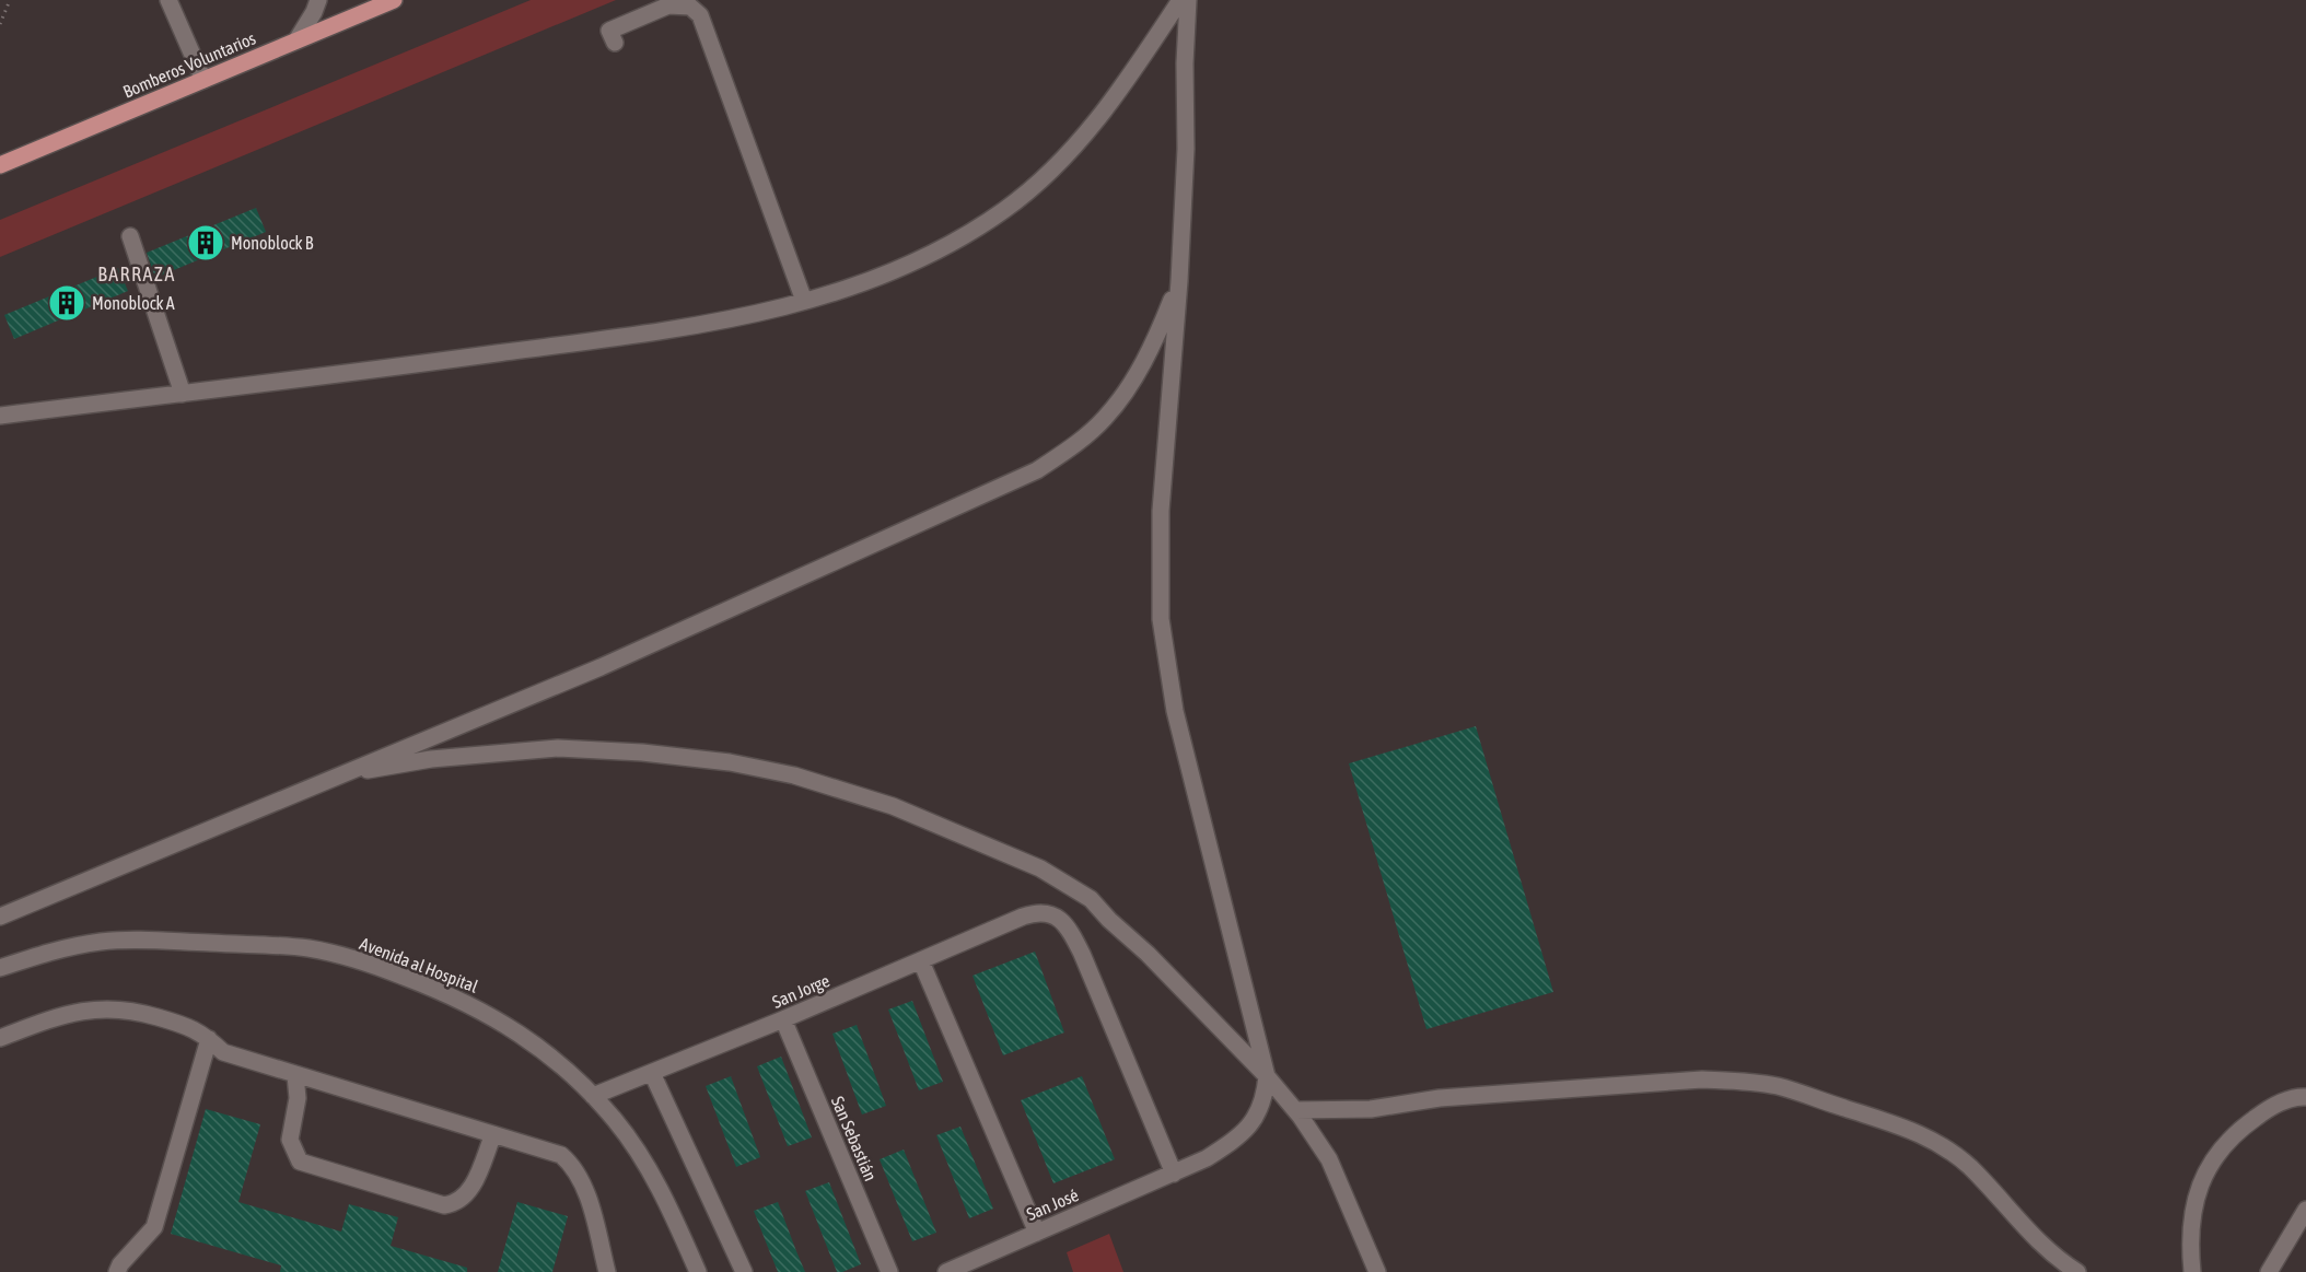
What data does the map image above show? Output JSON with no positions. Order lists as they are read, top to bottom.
{
  "streets": {
    "main road": ["Bomberos Voluntarios"],
    "street": [
      "Avenida al Hospital",
      "San Jorge",
      "San Sebastián",
      "San José"
    ]
  },
  "crossings": [
    ["Avenida al Hospital", "San Jorge"],
    ["San Jorge", "San Sebastián"],
    ["San Jorge", "San José"]
  ],
  "districts": ["BARRAZA"],
  "places": {
    "building": ["Monoblock B", "Monoblock A"]
  }
}
